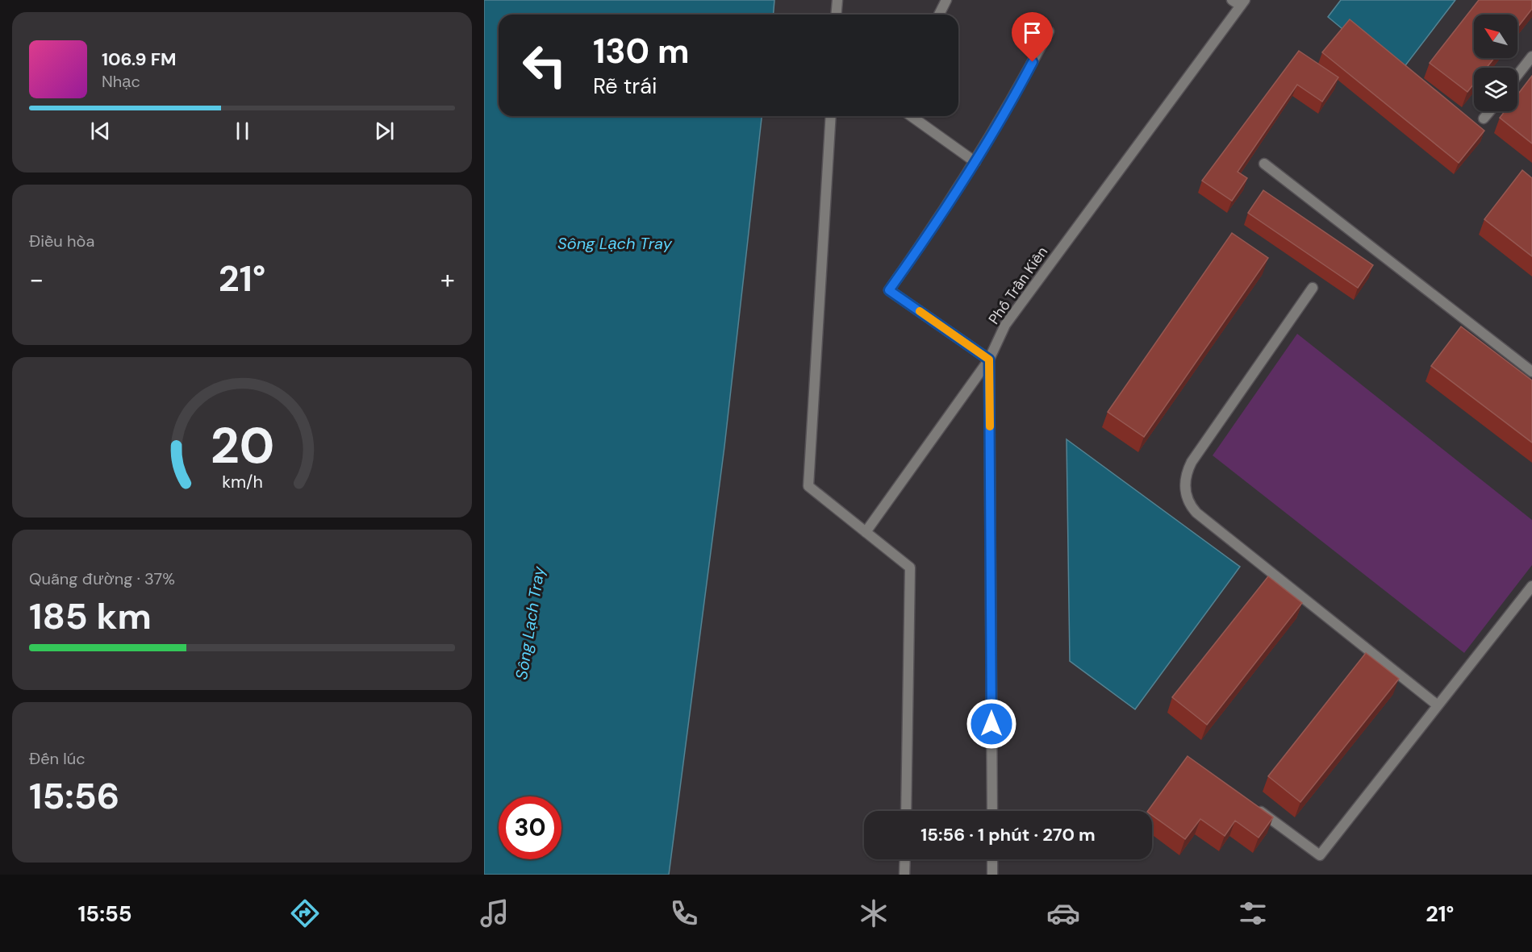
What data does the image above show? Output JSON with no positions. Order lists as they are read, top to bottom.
{
  "streets": {
    "street": ["Phố Trần Kiên"]
  },
  "water": ["Sông Lạch Tray"],
  "north": "top left",
  "page": {
    "turn": ["130 m", "Rẽ trái"],
    "song": ["106.9 FM", "Nhạc"],
    "tile": [
      "Điều hòa",
      ["Quãng đường · 37%", "185 km"],
      ["Đến lúc", "15:56"]
    ],
    "heat": ["−", "21°", "+"],
    "limit": "30",
    "trip": "15:56 · 1 phút · 270 m",
    "tabs": ["15:55", "21°"],
    "gauge": ["20", "km/h"]
  }
}
